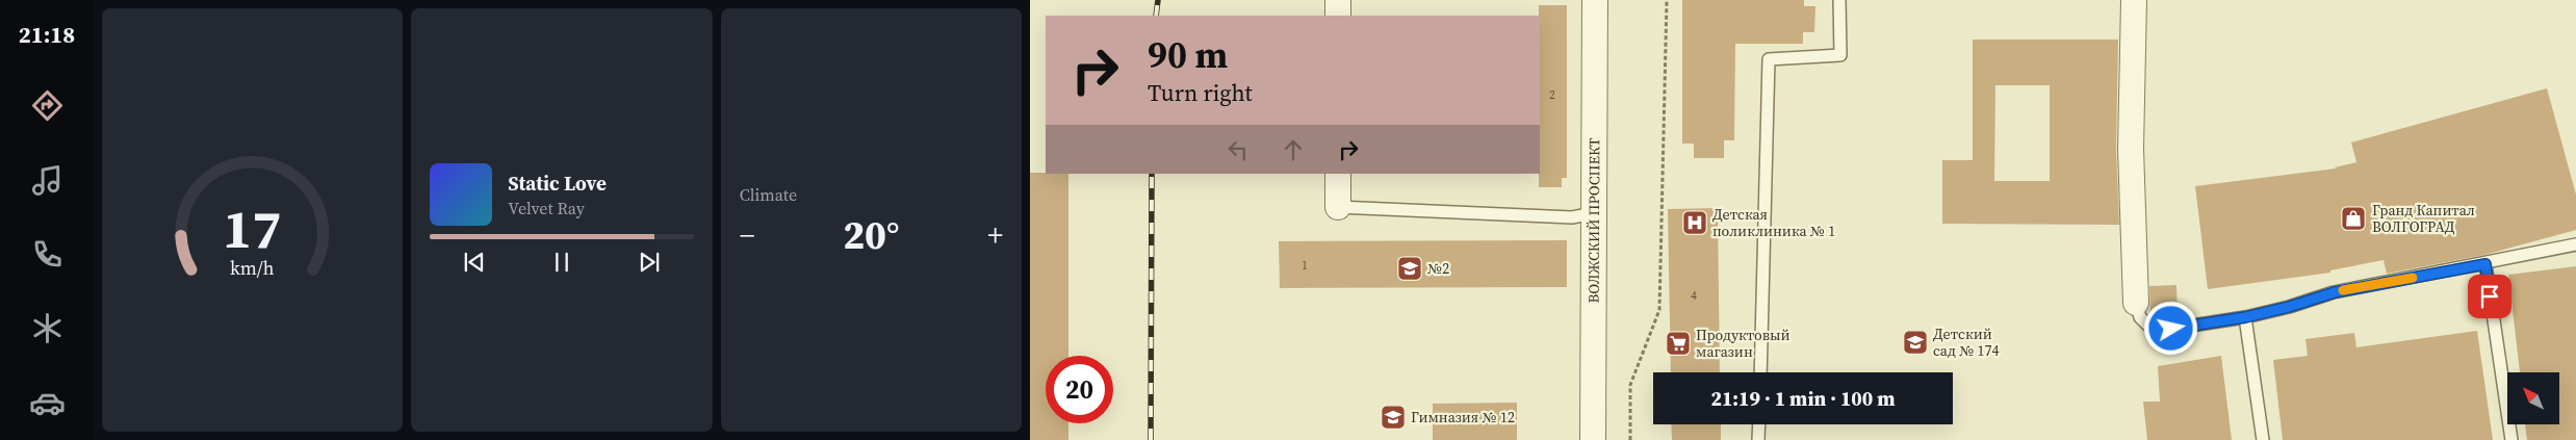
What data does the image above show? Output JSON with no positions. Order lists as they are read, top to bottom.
{
  "streets": {
    "street": ["ВОЛЖСКИЙ ПРОСПЕКТ"]
  },
  "places": {
    "shop": ["Гранд Капитал ВОЛГОГРАД"],
    "hospital": ["Детская поликлиника № 1"],
    "school or university": ["№2", "Детский сад № 174", "Гимназия № 12"],
    "supermarket": ["Продуктовый магазин"]
  },
  "house_numbers": ["2", "1", "4"],
  "north": "top left",
  "page": {
    "tabs": "21:18",
    "tile": "Climate",
    "turn": ["90 m", "Turn right"],
    "song": ["Static Love", "Velvet Ray"],
    "heat": ["−", "20°", "+"],
    "limit": "20",
    "trip": "21:19 · 1 min · 100 m",
    "gauge": ["17", "km/h"]
  }
}
